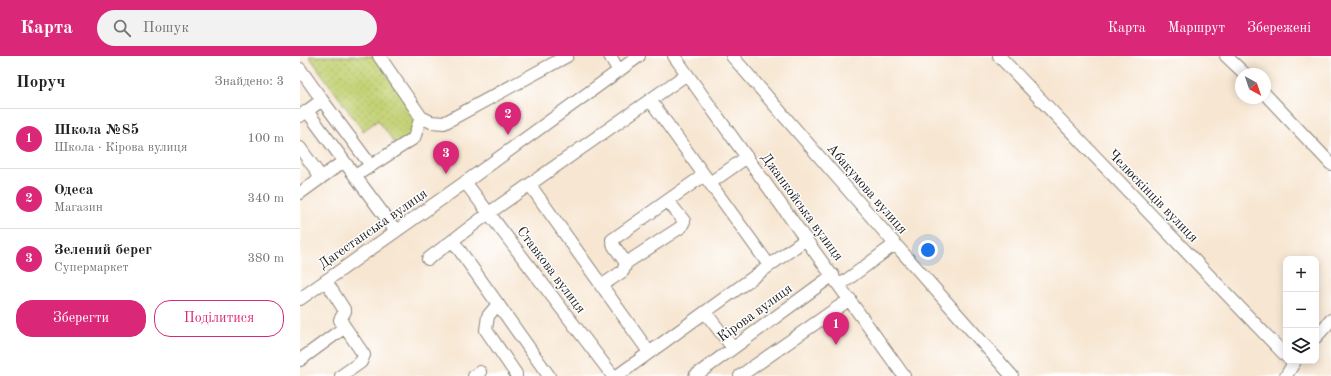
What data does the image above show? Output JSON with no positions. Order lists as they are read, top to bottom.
{
  "streets": {
    "street": [
      "Абакумова вулиця",
      "Челюскінців вулиця",
      "Джанкойська вулиця",
      "Дагестанська вулиця",
      "Ставкова вулиця",
      "Кірова вулиця"
    ]
  },
  "crossings": [
    ["Абакумова вулиця", "Кірова вулиця"],
    ["Джанкойська вулиця", "Кірова вулиця"],
    ["Дагестанська вулиця", "Ставкова вулиця"]
  ],
  "north": "bottom right",
  "page": {
    "header": "Карта",
    "search": "Пошук",
    "nav": ["Карта", "Маршрут", "Збережені"],
    "heading": ["Поруч", "Знайдено: 3"],
    "pins": ["2", "3", "1"],
    "list": [
      {
        "mark": "1",
        "name": "Школа №85",
        "note": "Школа · Кірова вулиця",
        "value": "100 m"
      },
      {
        "mark": "2",
        "name": "Одеса",
        "note": "Магазин",
        "value": "340 m"
      },
      {
        "mark": "3",
        "name": "Зелений берег",
        "note": "Супермаркет",
        "value": "380 m"
      }
    ],
    "map_buttons": ["+", "−"],
    "buttons": ["Зберегти", "Поділитися"]
  }
}
